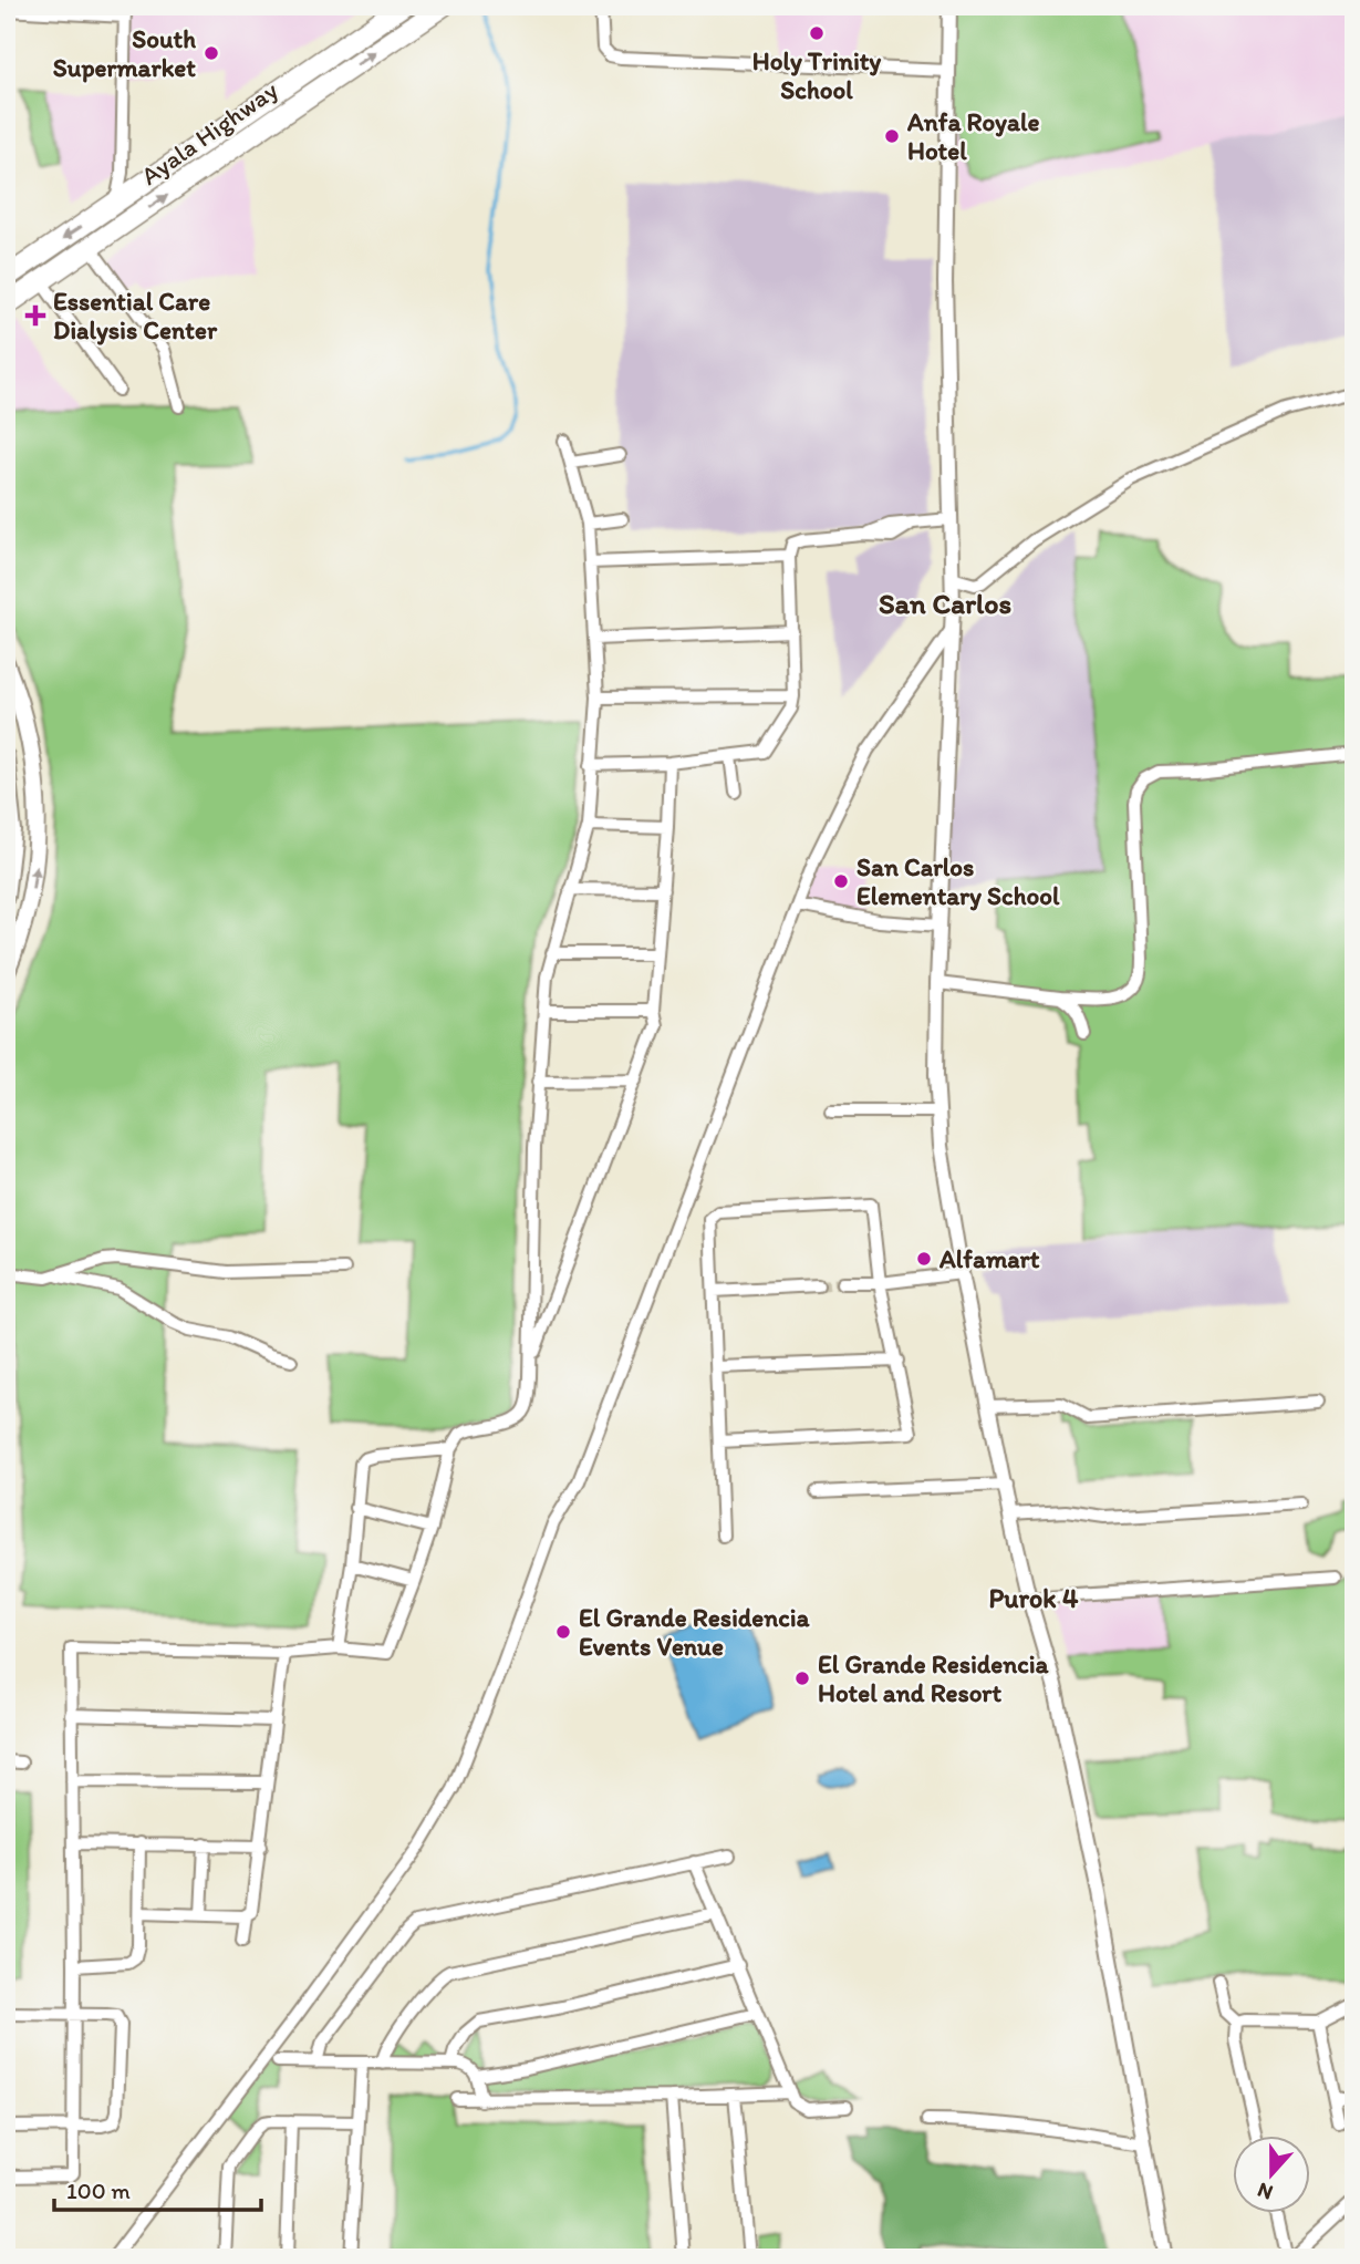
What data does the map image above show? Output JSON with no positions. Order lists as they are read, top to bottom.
{
  "streets": {
    "highway": ["Ayala Highway"]
  },
  "districts": ["San Carlos", "Purok 4"],
  "places": {
    "other": [
      "Holy Trinity School",
      "South Supermarket",
      "Anfa Royale Hotel",
      "San Carlos Elementary School",
      "Alfamart",
      "El Grande Residencia Events Venue",
      "El Grande Residencia Hotel and Resort"
    ],
    "health": ["Essential Care Dialysis Center"]
  },
  "scale_bar": "100 m",
  "north": "bottom"
}
